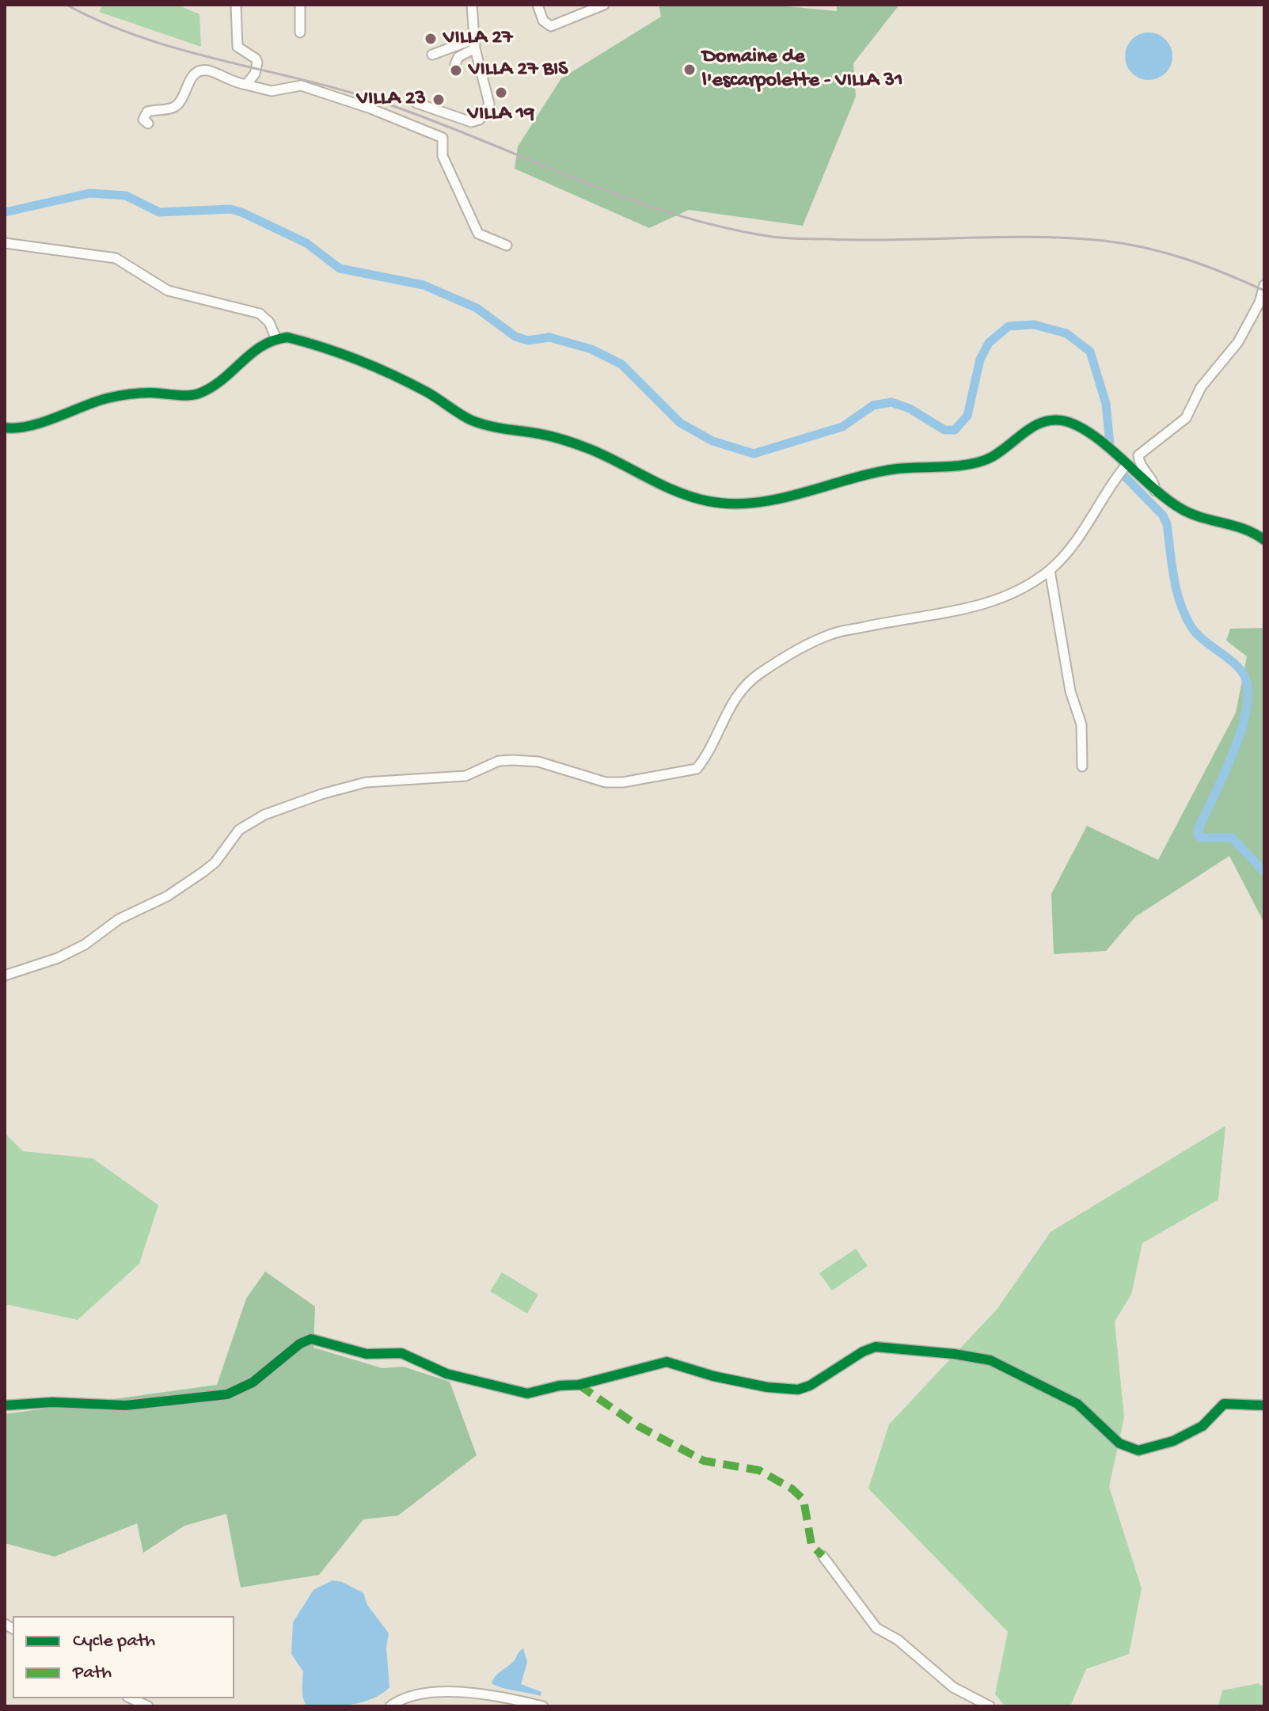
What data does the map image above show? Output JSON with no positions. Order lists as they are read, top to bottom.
{
  "places": [
    "VILLA 27",
    "Domaine de l'escarpolette - VILLA 31",
    "VILLA 27 BIS",
    "VILLA 19",
    "VILLA 23"
  ],
  "legend": ["Cycle path", "Path"]
}
